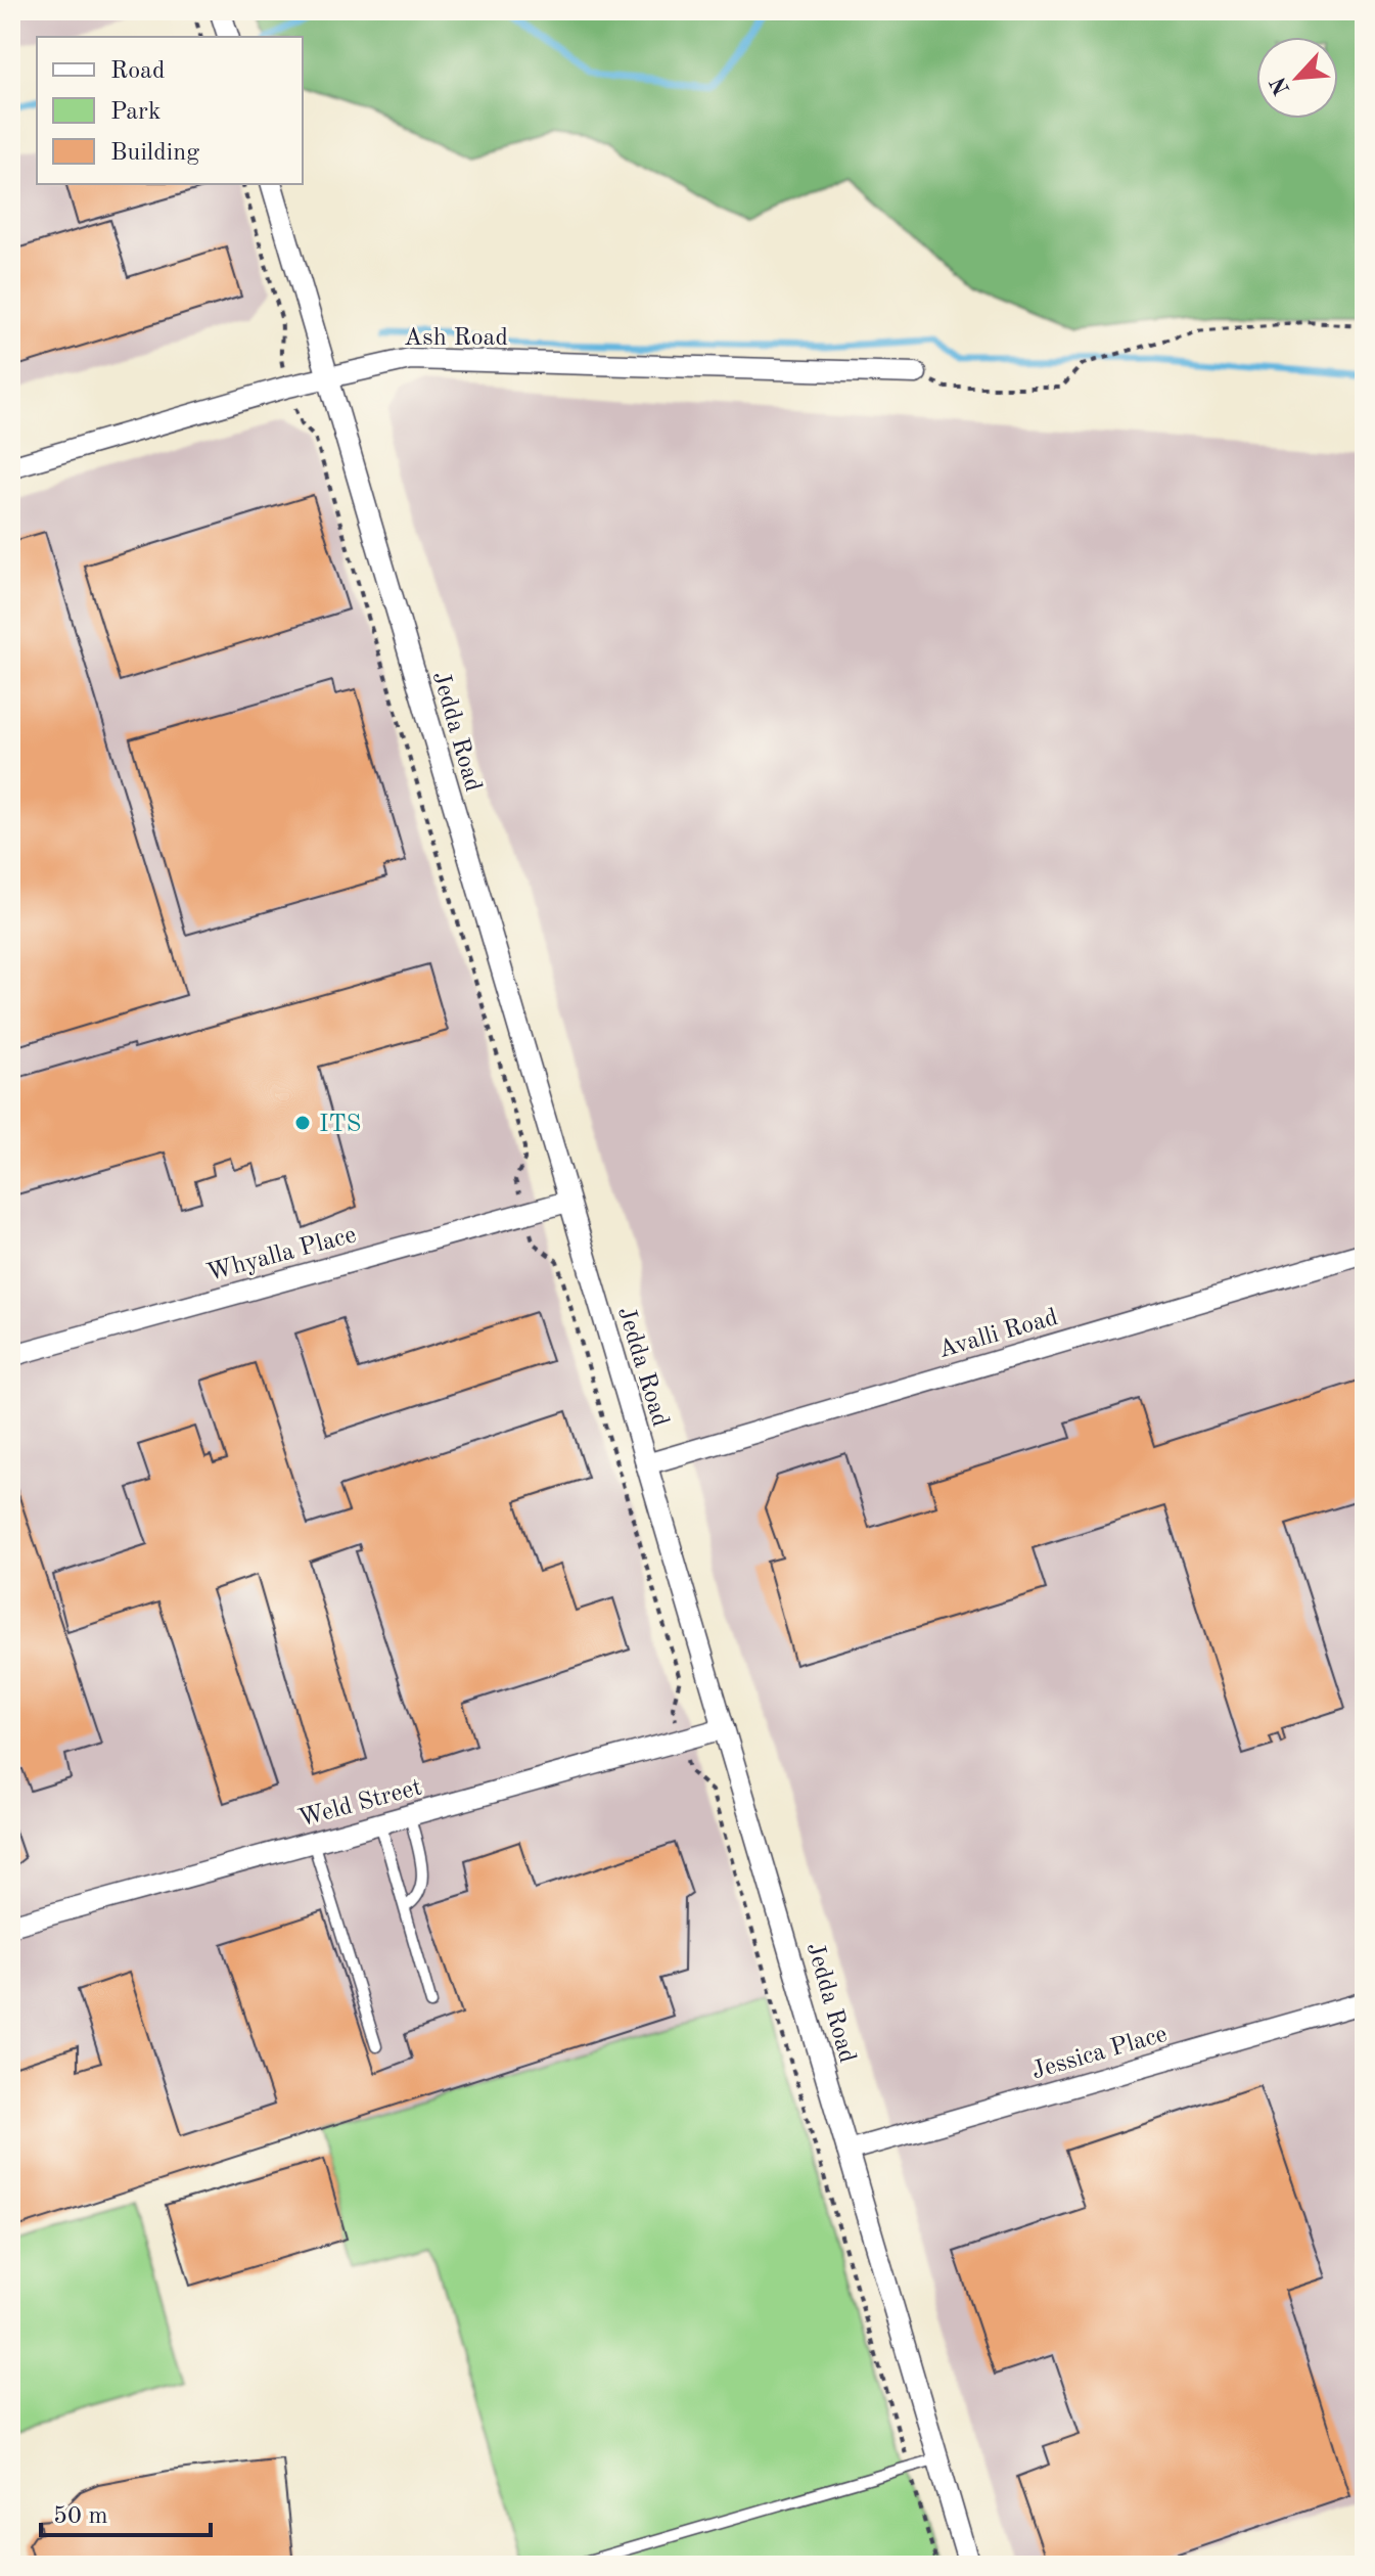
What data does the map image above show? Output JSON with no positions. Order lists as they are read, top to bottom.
{
  "streets": {
    "street": [
      "Ash Road",
      "Jedda Road",
      "Whyalla Place",
      "Avalli Road",
      "Weld Street",
      "Jessica Place"
    ]
  },
  "crossings": [
    ["Ash Road", "Jedda Road"],
    ["Jedda Road", "Whyalla Place"],
    ["Jedda Road", "Avalli Road"],
    ["Jedda Road", "Weld Street"],
    ["Jedda Road", "Jessica Place"]
  ],
  "places": ["ITS"],
  "legend": ["Road", "Park", "Building"],
  "scale_bar": "50 m",
  "north": "bottom left"
}
